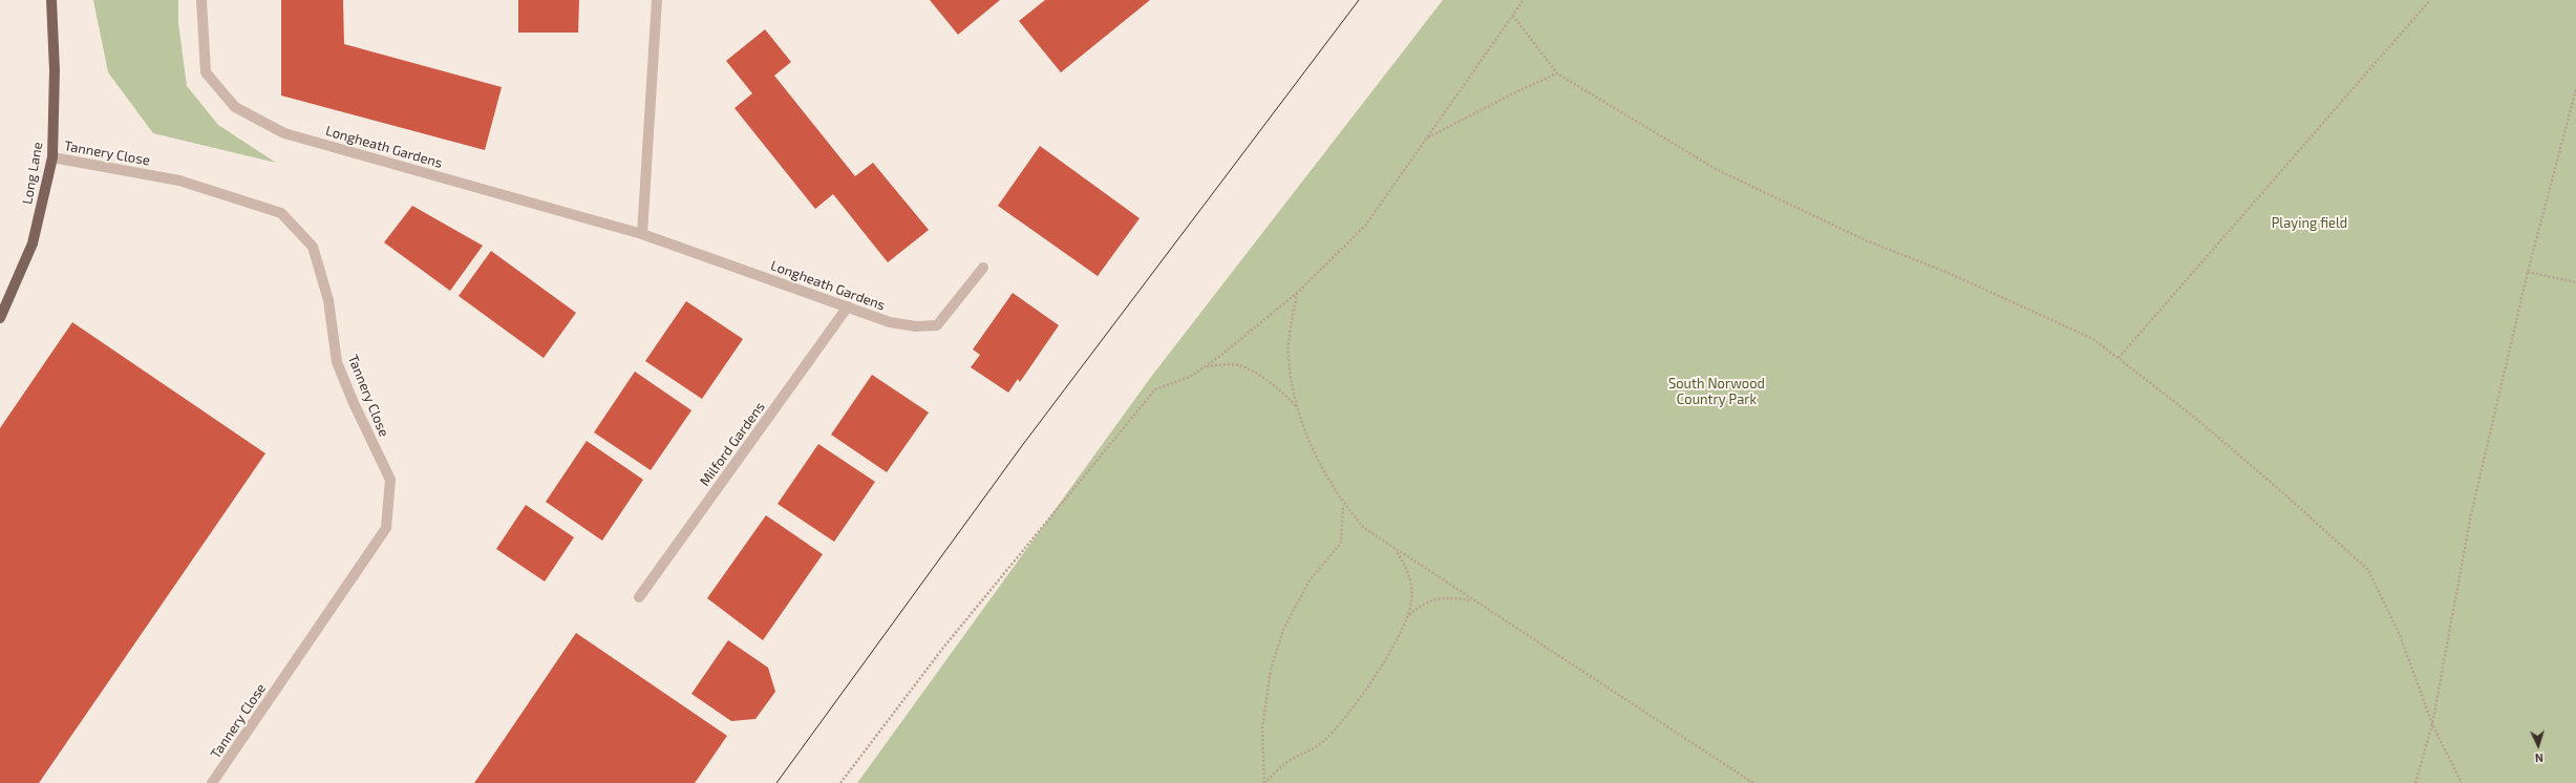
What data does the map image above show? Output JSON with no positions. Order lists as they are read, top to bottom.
{
  "streets": {
    "main road": ["Long Lane"],
    "street": ["Longheath Gardens", "Tannery Close", "Milford Gardens"]
  },
  "crossings": [
    ["Longheath Gardens", "Milford Gardens"],
    ["Tannery Close", "Long Lane"]
  ],
  "parks": ["Playing field", "South Norwood Country Park"],
  "north": "bottom"
}
